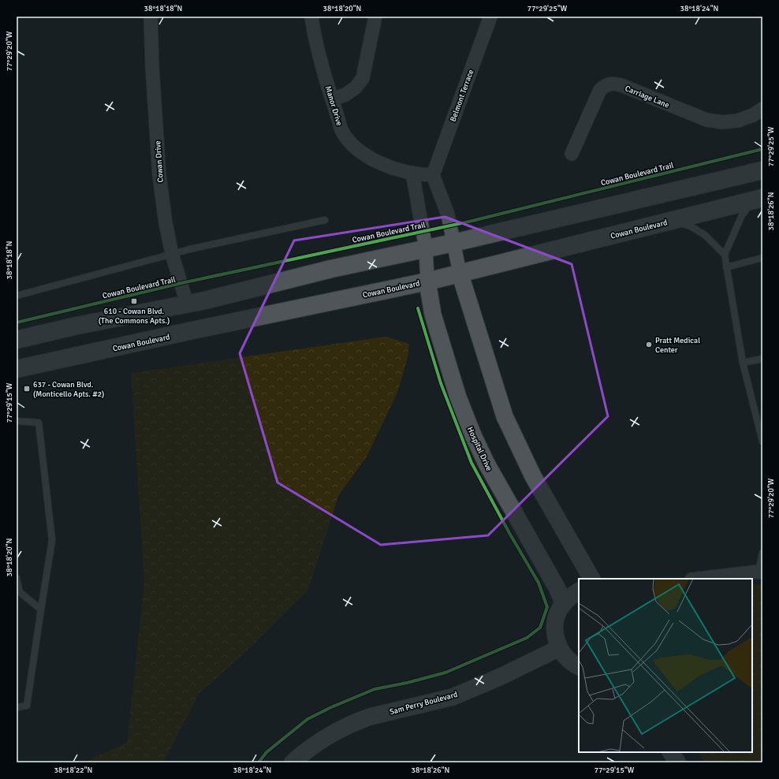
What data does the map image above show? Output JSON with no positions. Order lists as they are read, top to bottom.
{
  "streets": {
    "main road": ["Cowan Boulevard"],
    "street": [
      "Belmont Terrace",
      "Carriage Lane",
      "Manor Drive",
      "Cowan Drive",
      "Hospital Drive",
      "Sam Perry Boulevard"
    ],
    "cycle path": ["Cowan Boulevard Trail"]
  },
  "crossings": [
    ["Belmont Terrace", "Manor Drive"],
    ["Cowan Boulevard", "Hospital Drive"]
  ],
  "places": {
    "transit": ["610 - Cowan Blvd. (The Commons Apts.)", "637 - Cowan Blvd. (Monticello Apts. #2)"],
    "other": ["Pratt Medical Center"]
  },
  "coordinates": [
    "38°18'18\"N",
    "38°18'20\"N",
    "77°29'25\"W",
    "38°18'24\"N",
    "77°29'20\"W",
    "38°18'26\"N",
    "77°29'15\"W",
    "38°18'22\"N"
  ]
}
